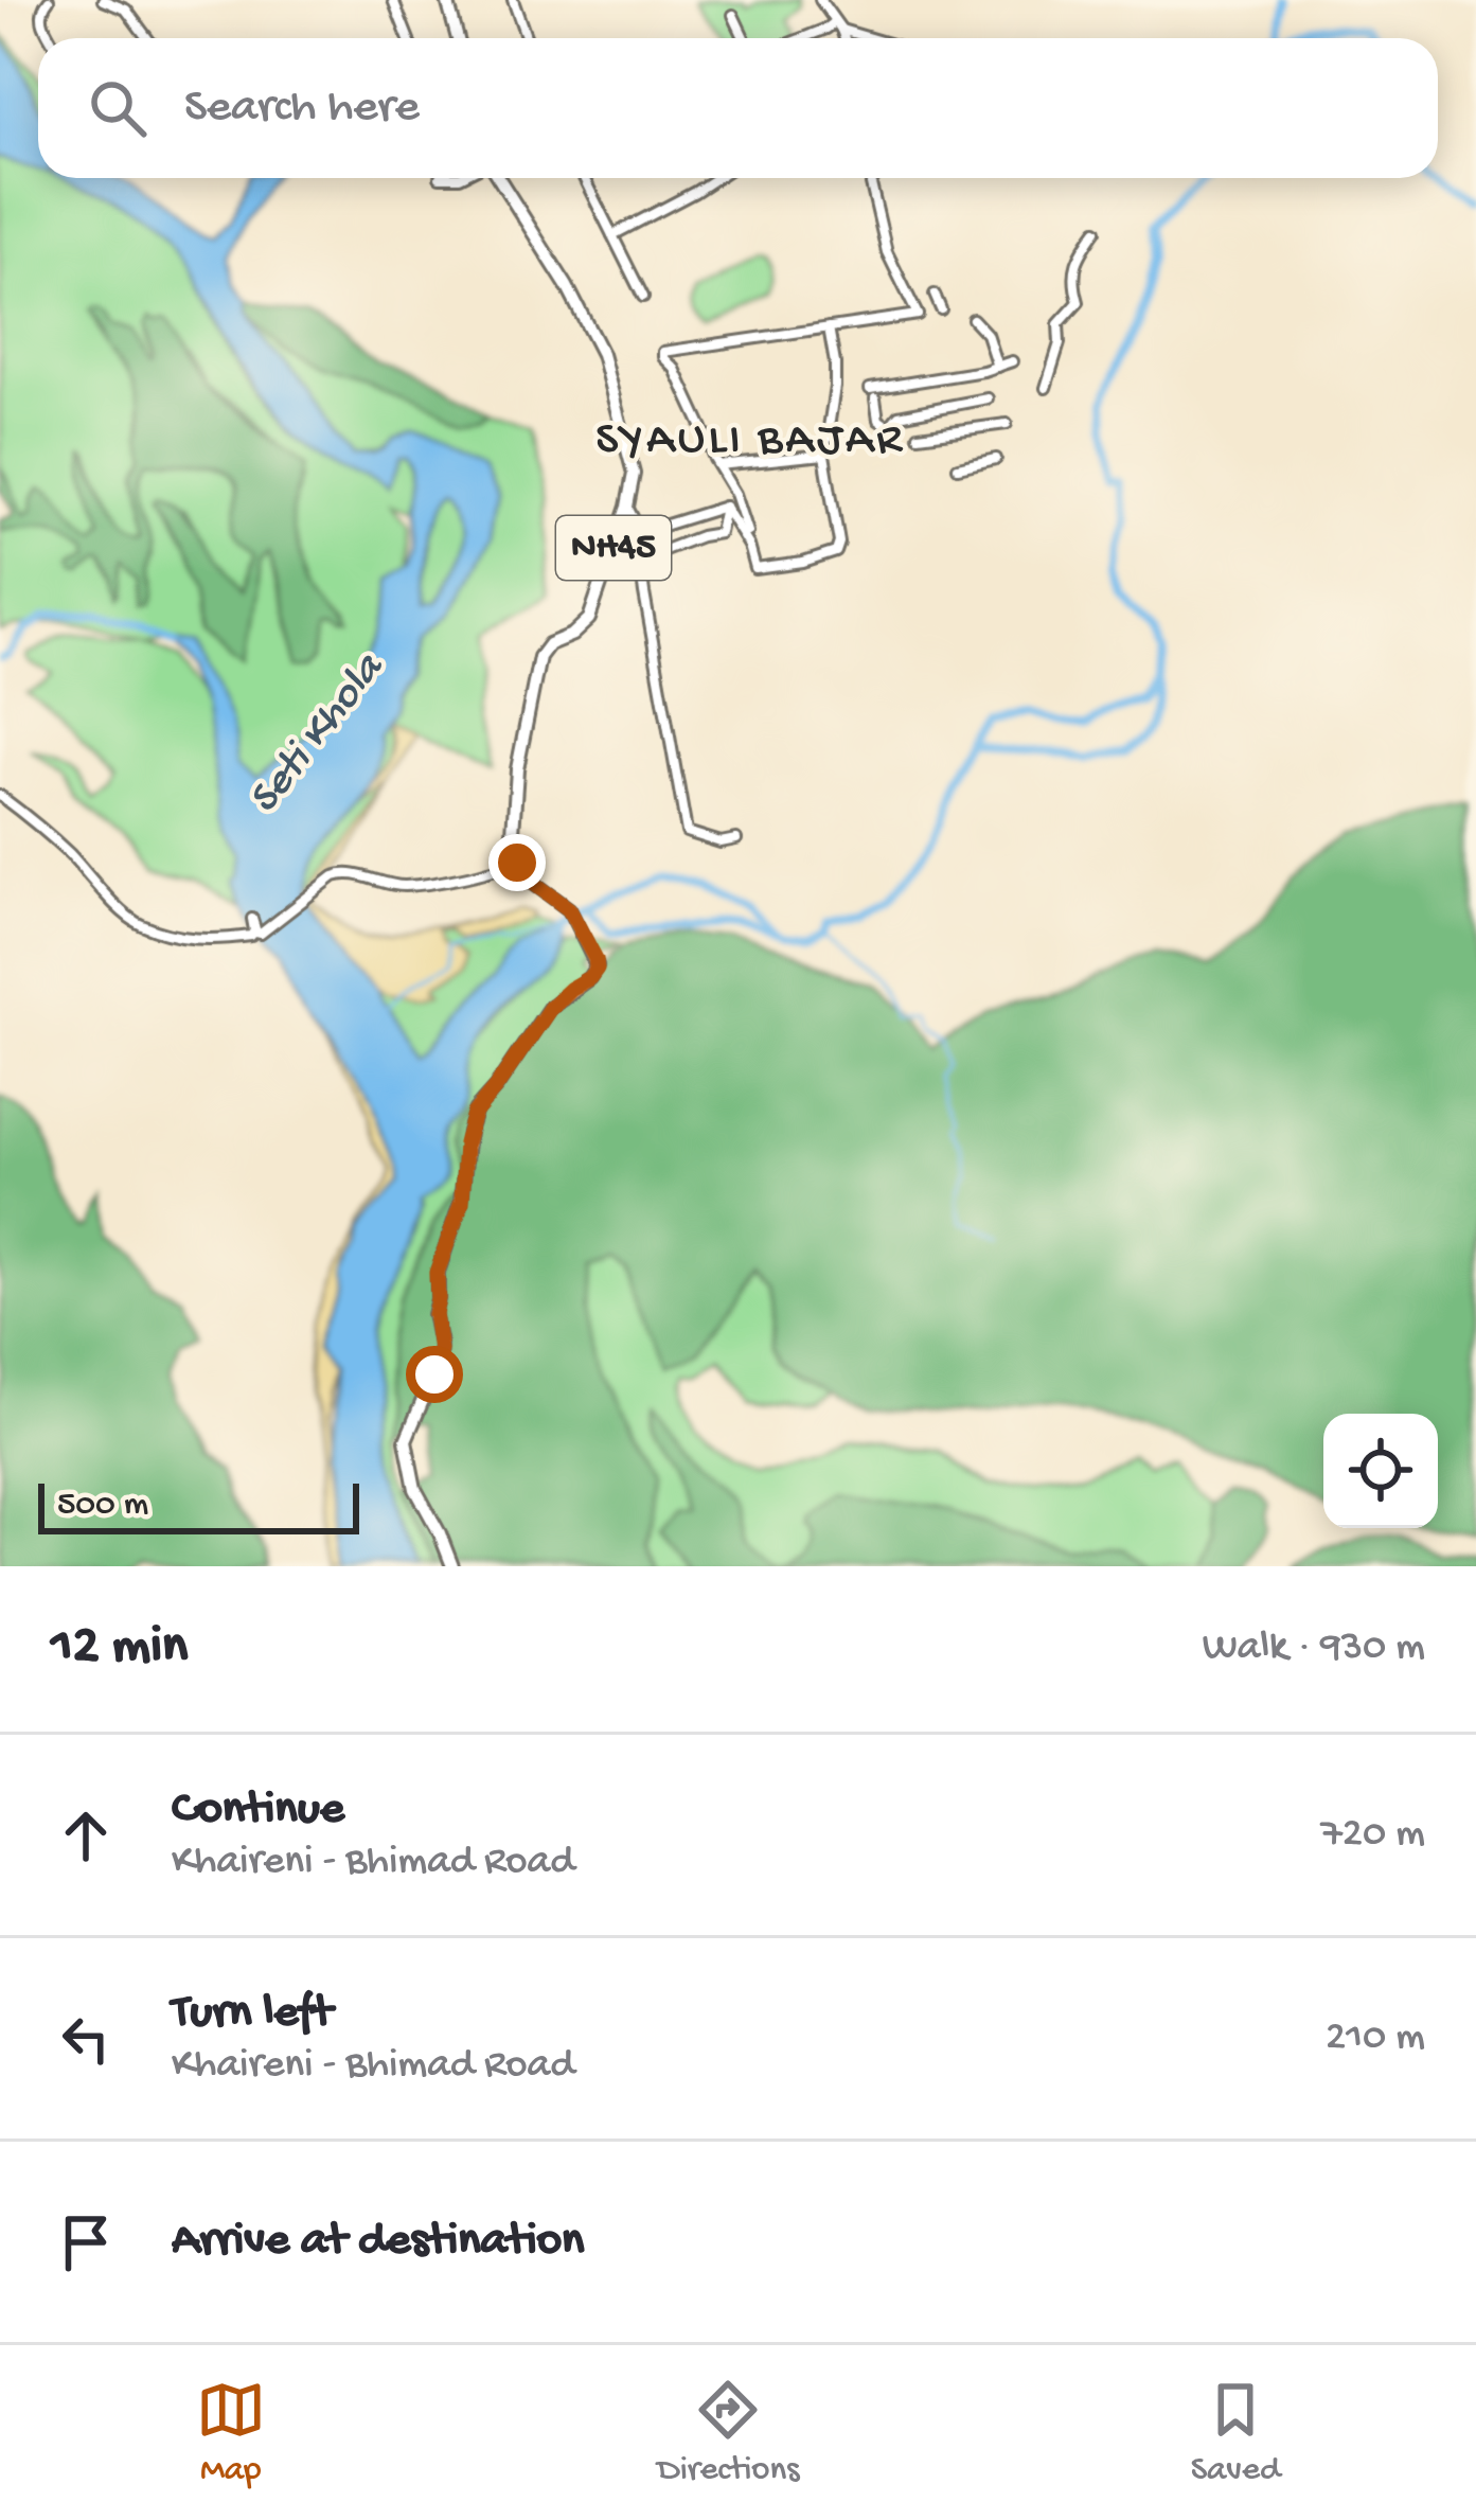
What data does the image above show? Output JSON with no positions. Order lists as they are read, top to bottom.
{
  "streets": {
    "main road": ["NH45"]
  },
  "districts": ["SYAULI BAJAR"],
  "water": ["Seti Khola"],
  "scale_bar": "500 m",
  "page": {
    "search": "Search here",
    "scale": "500 m",
    "heading": ["12 min", "Walk · 930 m"],
    "list": [
      ["Continue", "Khaireni - Bhimad Road", "720 m"],
      ["Turn left", "Khaireni - Bhimad Road", "210 m"],
      "Arrive at destination"
    ],
    "nav": ["Map", "Directions", "Saved"]
  }
}
